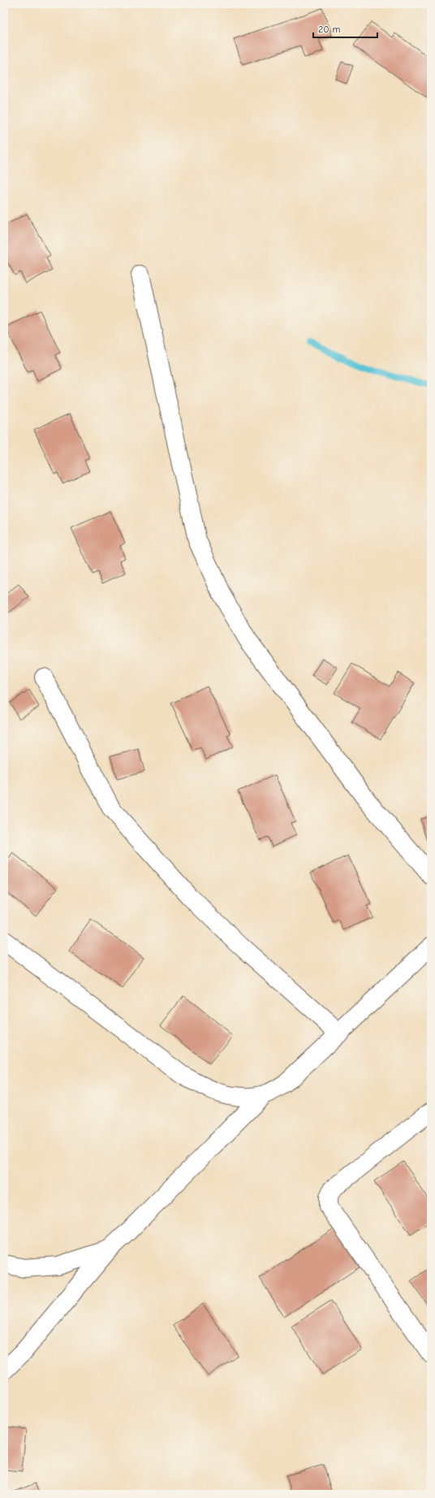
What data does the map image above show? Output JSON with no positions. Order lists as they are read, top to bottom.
{
  "scale_bar": "20 m"
}
